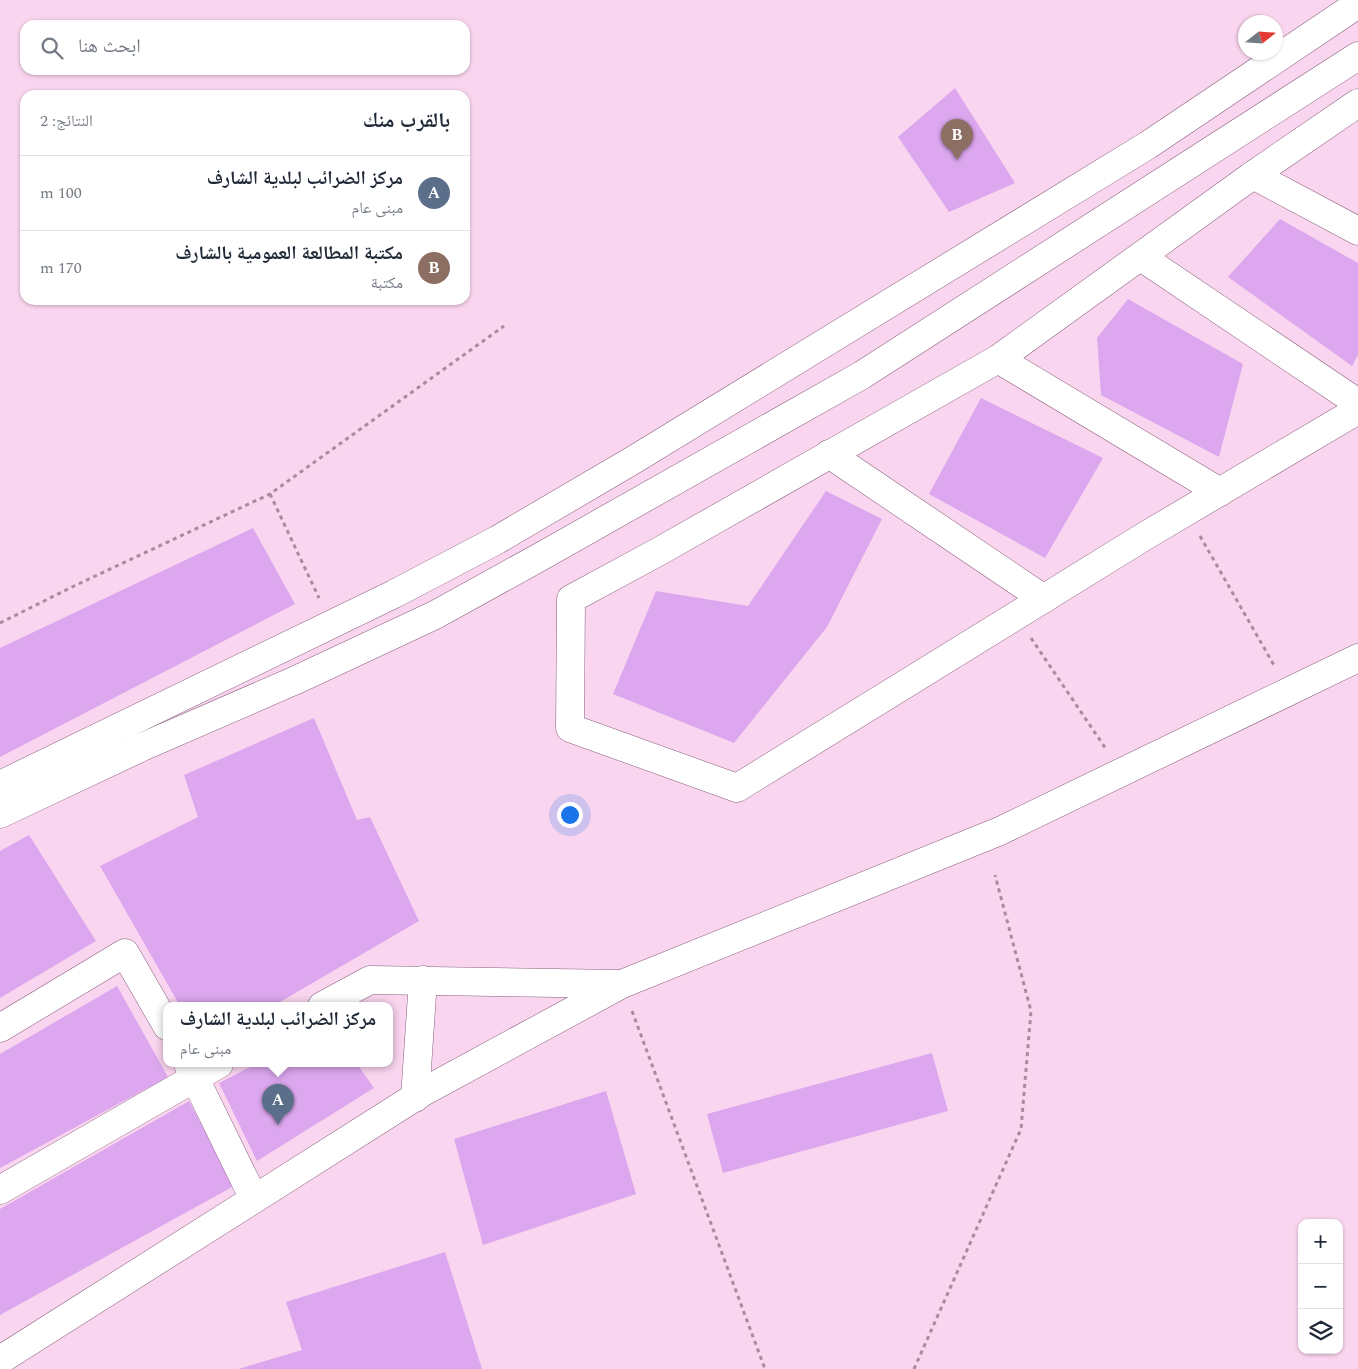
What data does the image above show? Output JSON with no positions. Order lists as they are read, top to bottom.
{
  "north": "right",
  "page": {
    "search": "ابحث هنا",
    "heading": ["بالقرب منك", "النتائج: 2"],
    "pins": ["B", "A"],
    "list": [
      {
        "mark": "A",
        "name": "مركز الضرائب لبلدية الشارف",
        "note": "مبنى عام",
        "value": "100 m"
      },
      {
        "mark": "B",
        "name": "مكتبة المطالعة العمومية بالشارف",
        "note": "مكتبة",
        "value": "170 m"
      }
    ],
    "popup": ["مركز الضرائب لبلدية الشارف", "مبنى عام"],
    "map_buttons": ["+", "−"]
  }
}
